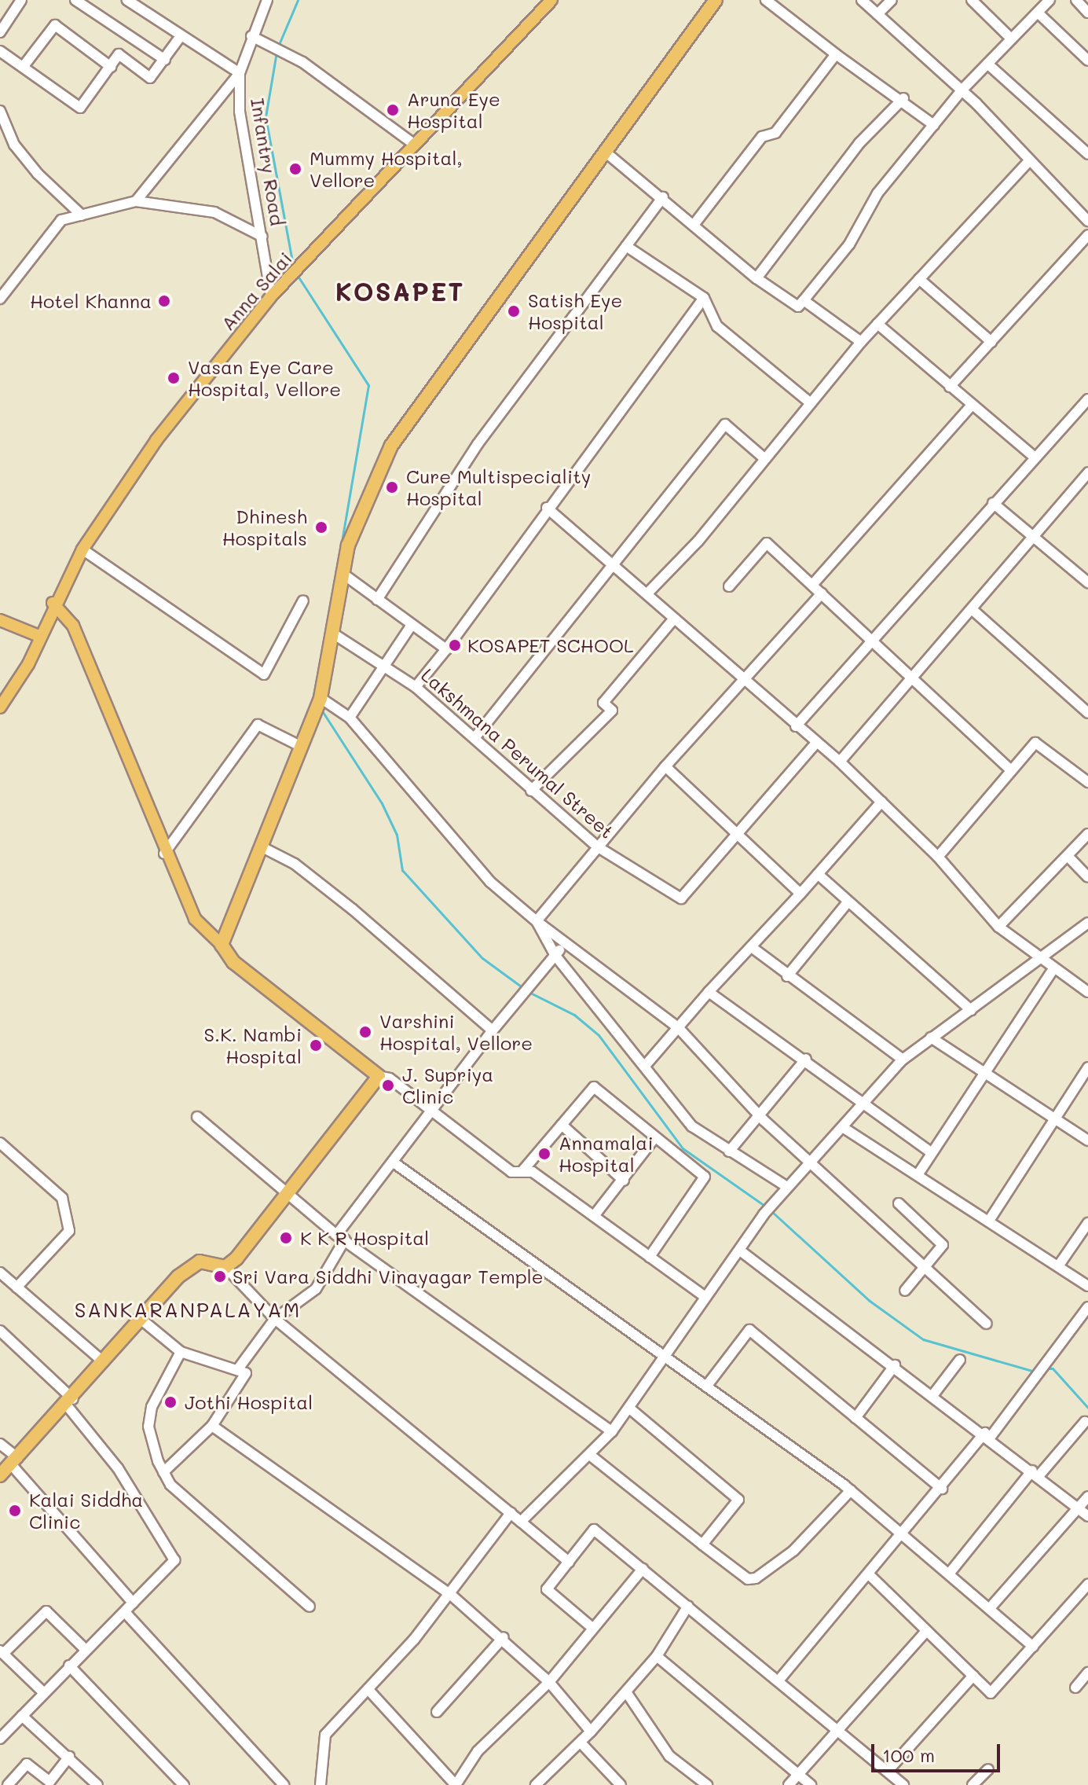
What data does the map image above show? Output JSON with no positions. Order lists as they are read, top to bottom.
{
  "streets": {
    "main road": ["Anna Salai"],
    "street": ["Infantry Road", "Lakshmana Perumal Street"]
  },
  "crossings": [
    ["Infantry Road", "Anna Salai"]
  ],
  "districts": ["KOSAPET", "SANKARANPALAYAM"],
  "places": [
    "Aruna Eye Hospital",
    "Mummy Hospital, Vellore",
    "Hotel Khanna",
    "Satish Eye Hospital",
    "Vasan Eye Care Hospital, Vellore",
    "Cure Multispeciality Hospital",
    "Dhinesh Hospitals",
    "KOSAPET SCHOOL",
    "Varshini Hospital, Vellore",
    "S.K. Nambi Hospital",
    "J. Supriya Clinic",
    "Annamalai Hospital",
    "K K R Hospital",
    "Sri Vara Siddhi Vinayagar Temple",
    "Jothi Hospital",
    "Kalai Siddha Clinic"
  ],
  "scale_bar": "100 m"
}
